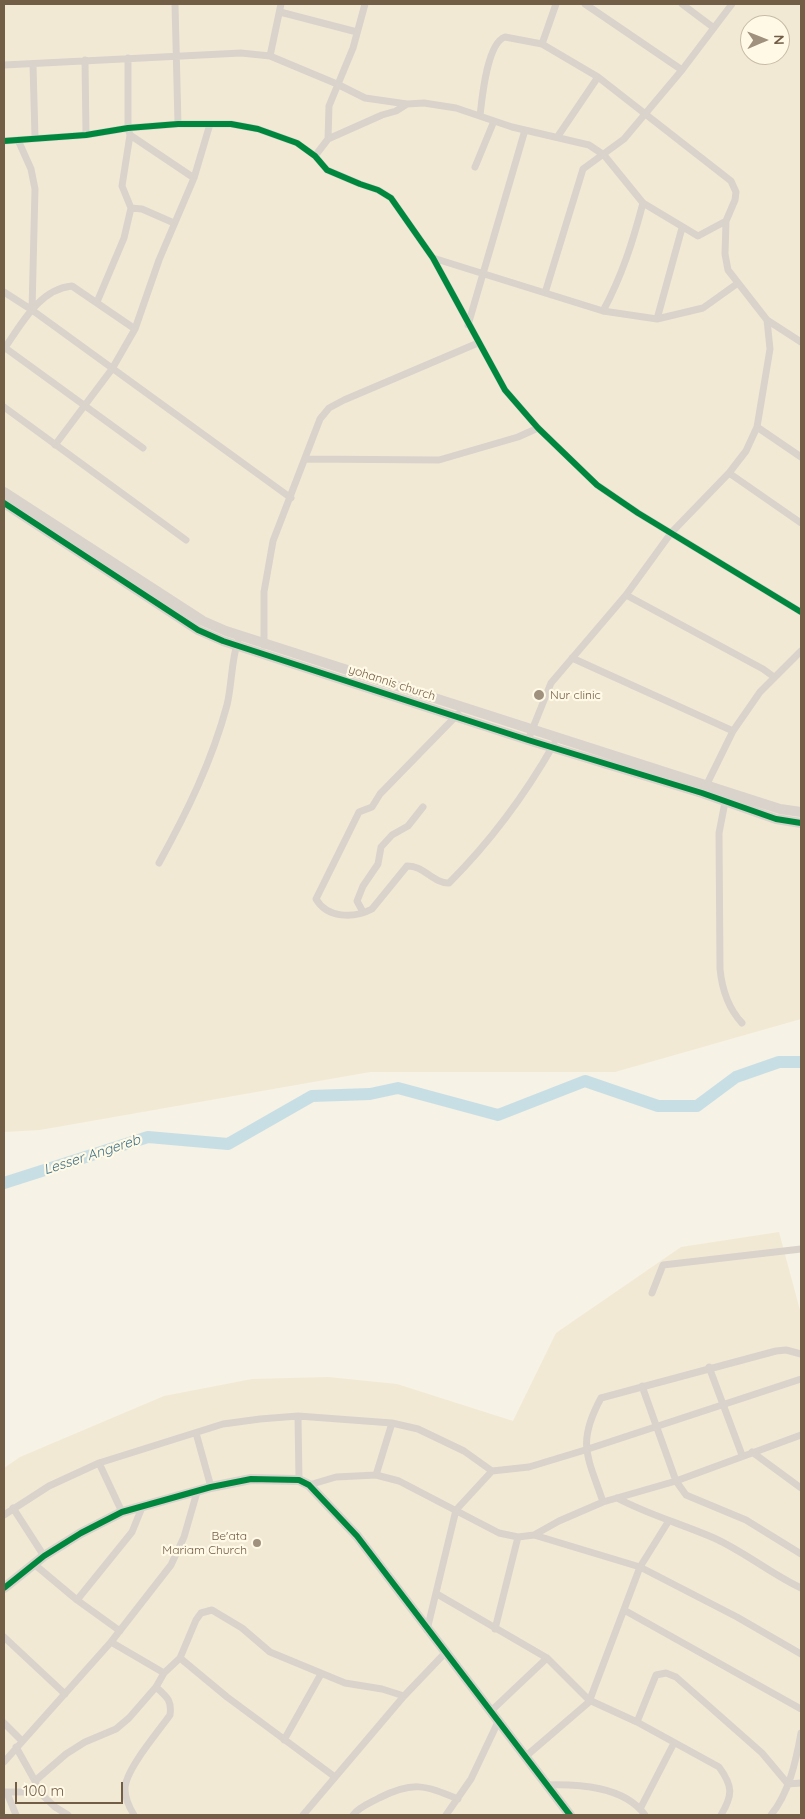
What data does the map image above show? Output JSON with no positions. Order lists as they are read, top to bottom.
{
  "streets": {
    "cycle path": ["yohannis church"]
  },
  "water": ["Lesser Angereb"],
  "places": ["Nur clinic", "Be'ata Mariam Church"],
  "scale_bar": "100 m",
  "north": "right"
}
